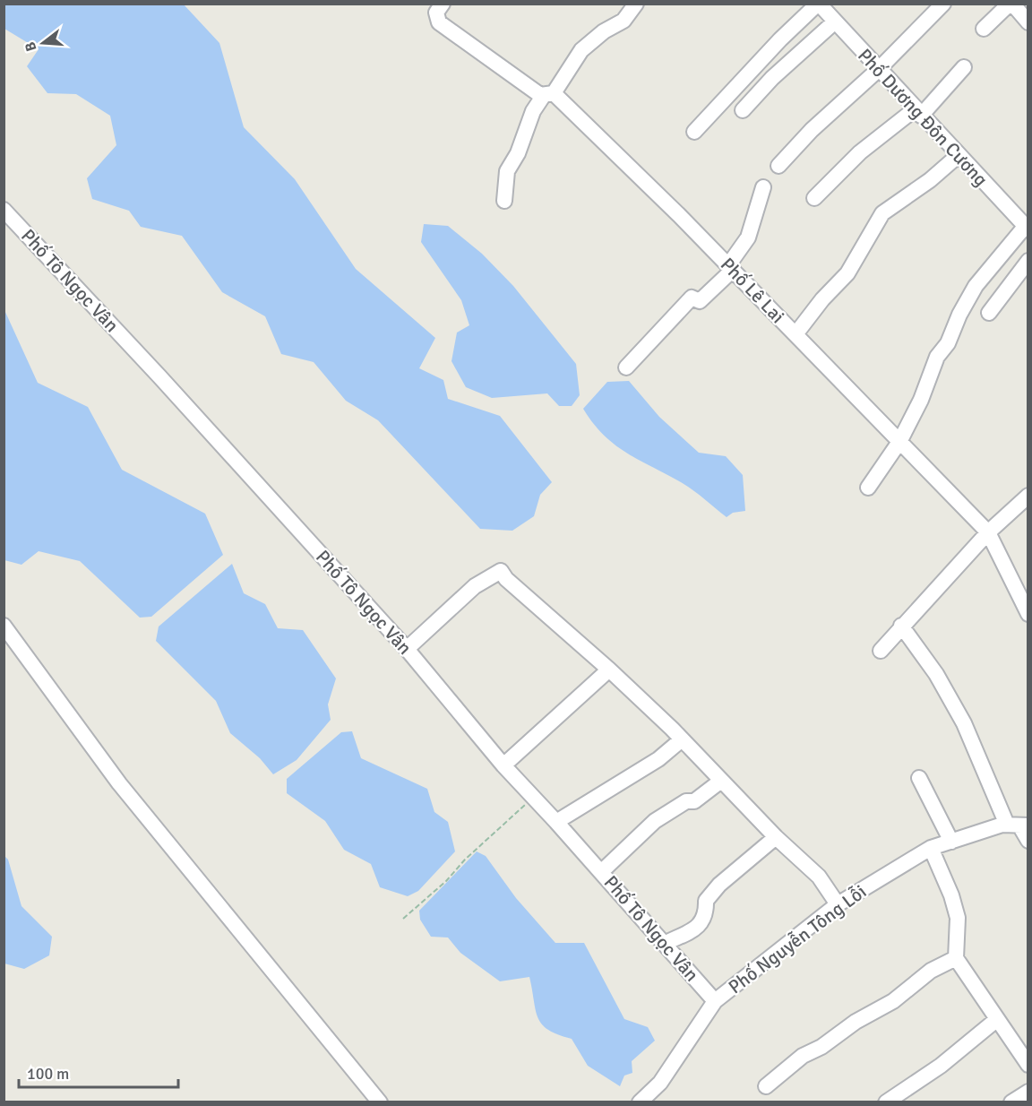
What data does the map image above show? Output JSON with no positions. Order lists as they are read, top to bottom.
{
  "streets": {
    "street": [
      "Phố Dương Đôn Cương",
      "Phố Tô Ngọc Vân",
      "Phố Lê Lai",
      "Phố Nguyễn Tông Lỗi"
    ]
  },
  "crossings": [
    ["Phố Tô Ngọc Vân", "Phố Nguyễn Tông Lỗi"]
  ],
  "scale_bar": "100 m",
  "north": "left"
}
